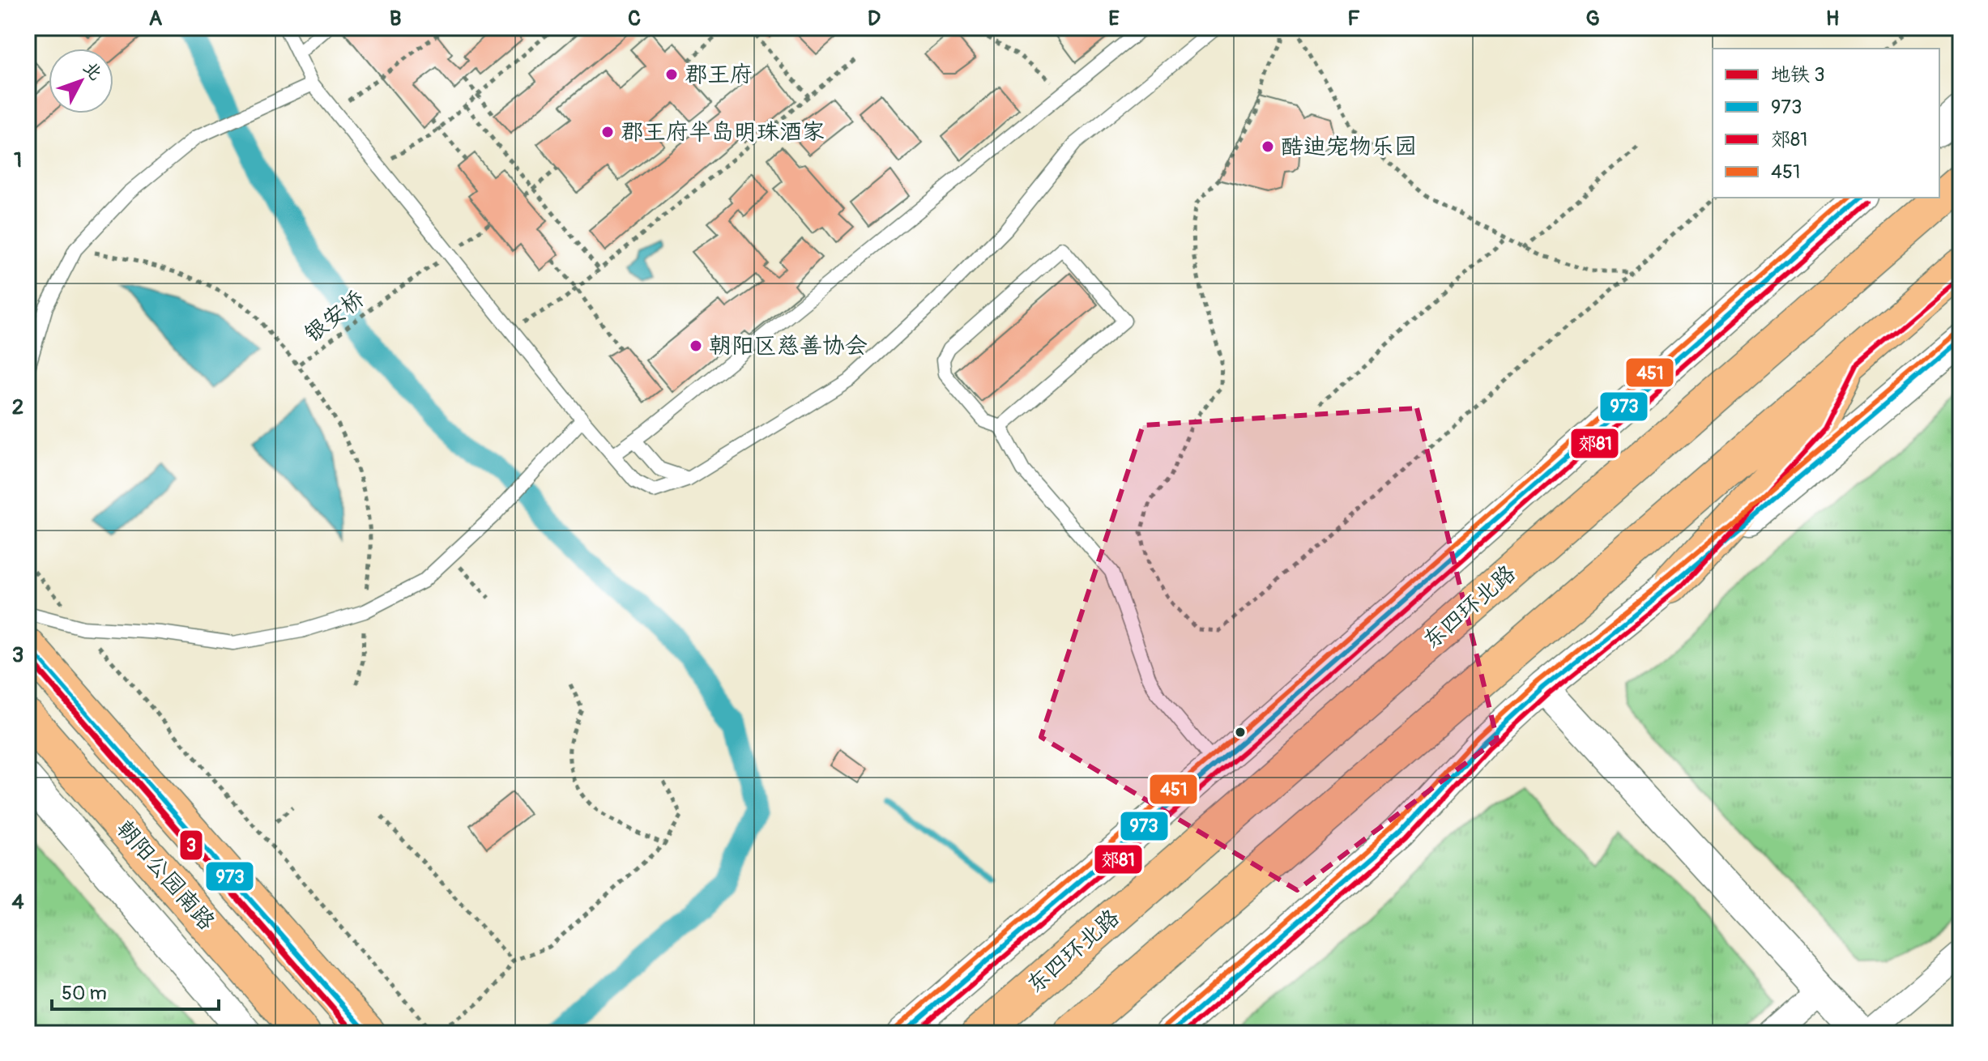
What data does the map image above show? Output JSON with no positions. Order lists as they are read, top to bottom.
{
  "streets": {
    "main road": ["东四环北路", "朝阳公园南路"],
    "path": ["银安桥"]
  },
  "places": [
    "郡王府",
    "郡王府半岛明珠酒家",
    "酷迪宠物乐园",
    "朝阳区慈善协会"
  ],
  "lines": [
    "transit line 973",
    "transit line 451",
    "transit line 郊81",
    "metro line 3"
  ],
  "legend": [
    "地铁 3",
    "973",
    "郊81",
    "451"
  ],
  "scale_bar": "50 m",
  "north": "top right",
  "grid": {
    "columns": [
      "A",
      "B",
      "C",
      "D",
      "E",
      "F",
      "G",
      "H"
    ],
    "rows": [
      "1",
      "2",
      "3",
      "4"
    ]
  }
}
